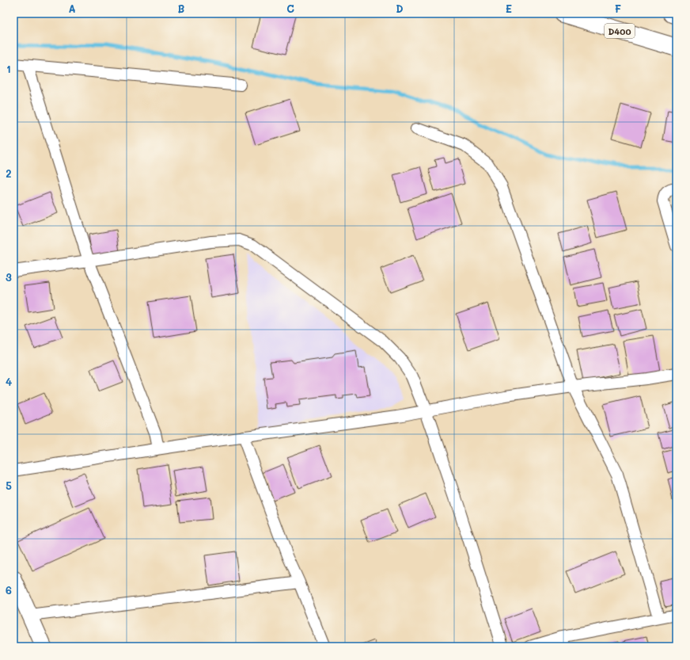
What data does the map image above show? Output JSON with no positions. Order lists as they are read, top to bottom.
{
  "streets": {
    "highway": ["D400"]
  },
  "grid": {
    "columns": [
      "A",
      "B",
      "C",
      "D",
      "E",
      "F"
    ],
    "rows": [
      "1",
      "2",
      "3",
      "4",
      "5",
      "6"
    ]
  }
}
